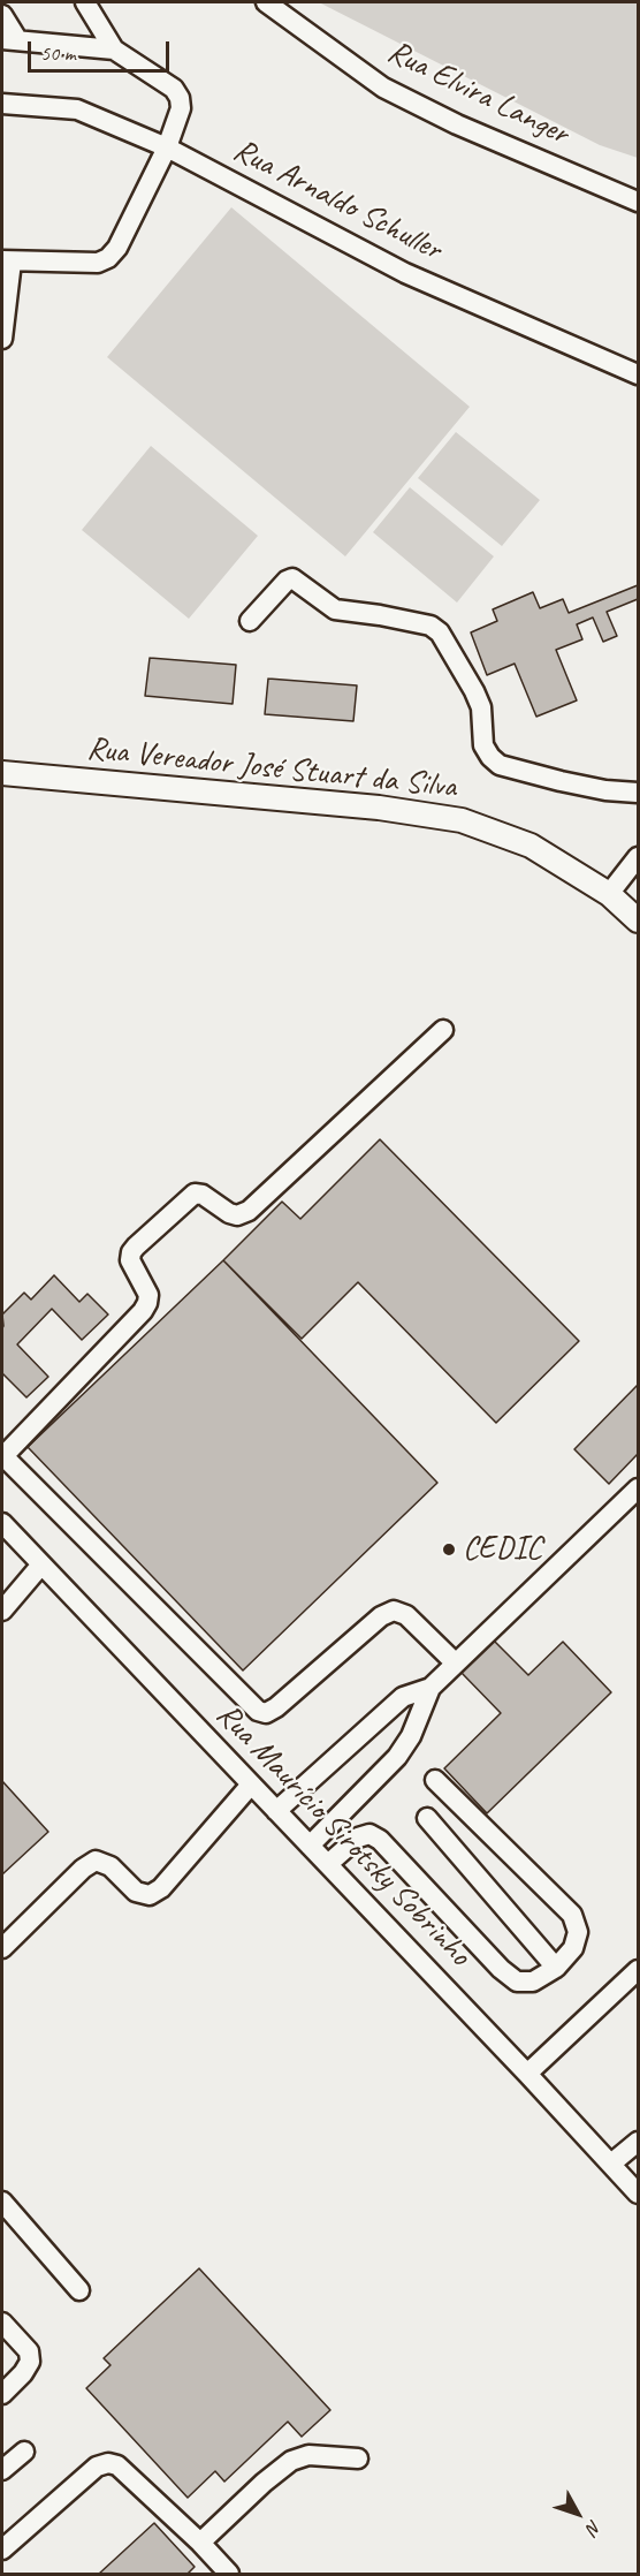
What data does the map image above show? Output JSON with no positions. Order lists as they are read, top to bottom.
{
  "streets": {
    "main road": ["Rua Vereador José Stuart da Silva"],
    "street": ["Rua Elvira Langer", "Rua Arnaldo Schuller", "Rua Maurício Sirotsky Sobrinho"]
  },
  "places": ["CEDIC"],
  "scale_bar": "50 m",
  "north": "bottom right"
}
